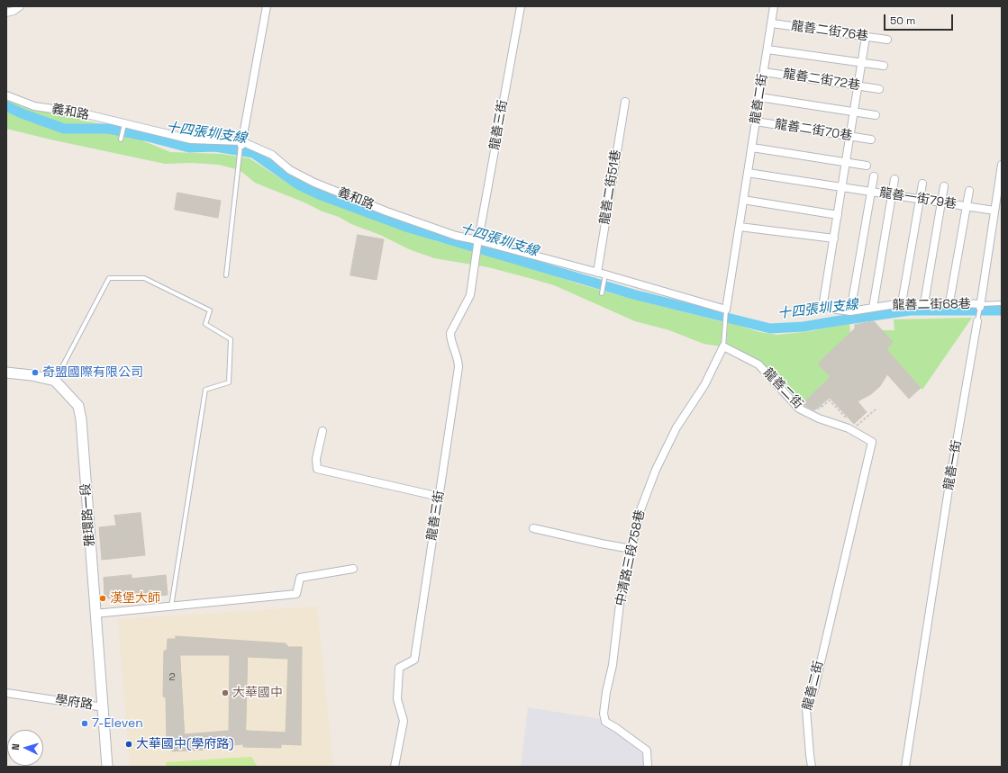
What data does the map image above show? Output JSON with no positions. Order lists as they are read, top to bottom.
{
  "streets": {
    "street": [
      "龍善二街76巷",
      "龍善二街72巷",
      "龍善二街",
      "義和路",
      "龍善三街",
      "龍善二街70巷",
      "龍善二街51巷",
      "龍善一街79巷",
      "龍善二街68巷",
      "龍善一街",
      "雅環路一段",
      "中清路三段758巷",
      "學府路"
    ]
  },
  "crossings": [
    ["龍善二街76巷", "龍善二街"],
    ["龍善二街76巷", "龍善二街68巷"],
    ["龍善二街72巷", "龍善二街"],
    ["龍善二街72巷", "龍善二街68巷"],
    ["龍善二街", "龍善二街70巷"],
    ["龍善二街", "中清路三段758巷"],
    ["義和路", "龍善三街"],
    ["龍善二街70巷", "龍善二街68巷"],
    ["龍善一街79巷", "龍善二街68巷"],
    ["龍善一街79巷", "龍善一街"],
    ["龍善二街68巷", "龍善一街"],
    ["雅環路一段", "學府路"]
  ],
  "water": ["十四張圳支線"],
  "places": [
    "奇盟國際有限公司",
    "漢堡大師",
    "大華國中",
    "7-Eleven",
    "大華國中(學府路)"
  ],
  "house_numbers": ["2"],
  "scale_bar": "50 m",
  "north": "left"
}
